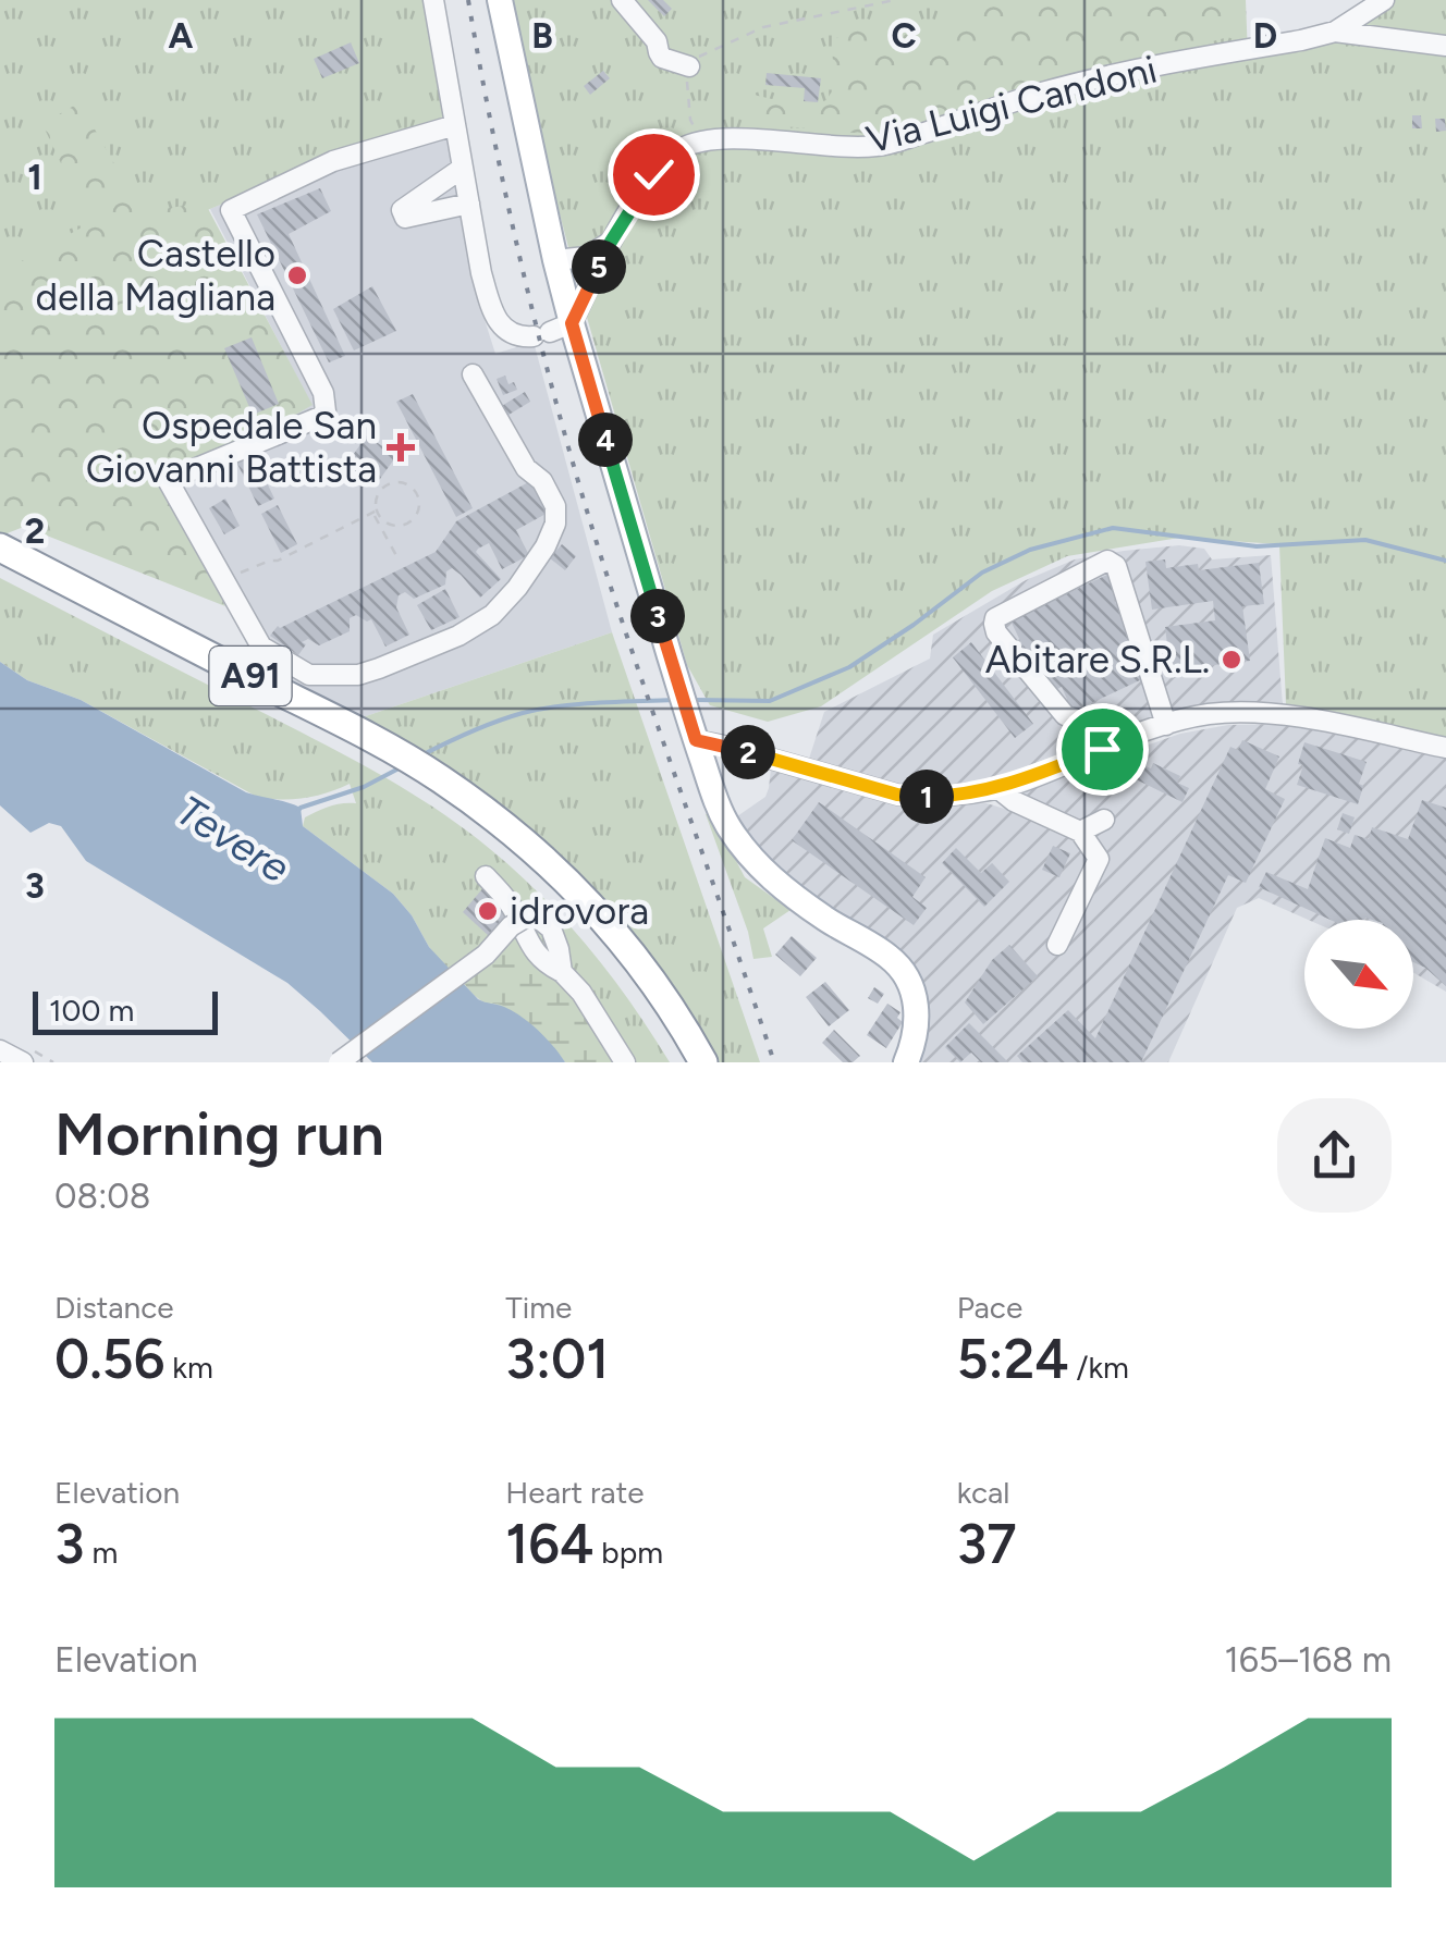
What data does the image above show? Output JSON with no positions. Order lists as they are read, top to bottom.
{
  "streets": {
    "highway": ["A91"],
    "street": ["Via Luigi Candoni"]
  },
  "water": ["Tevere"],
  "places": {
    "other": ["Castello della Magliana", "Abitare S.R.L.", "idrovora"],
    "health": ["Ospedale San Giovanni Battista"]
  },
  "scale_bar": "100 m",
  "north": "bottom right",
  "page": {
    "pins": [
      "5",
      "4",
      "3",
      "2",
      "1"
    ],
    "scale": "100 m",
    "heading": ["Morning run", "08:08"],
    "stats": [
      ["Distance", "0.56 km"],
      ["Time", "3:01"],
      ["Pace", "5:24 /km"],
      ["Elevation", "3 m"],
      ["Heart rate", "164 bpm"],
      ["kcal", "37"]
    ],
    "chart": ["Elevation", "165–168 m"]
  },
  "grid": {
    "columns": [
      "A",
      "B",
      "C",
      "D"
    ],
    "rows": ["1", "2", "3"]
  }
}
